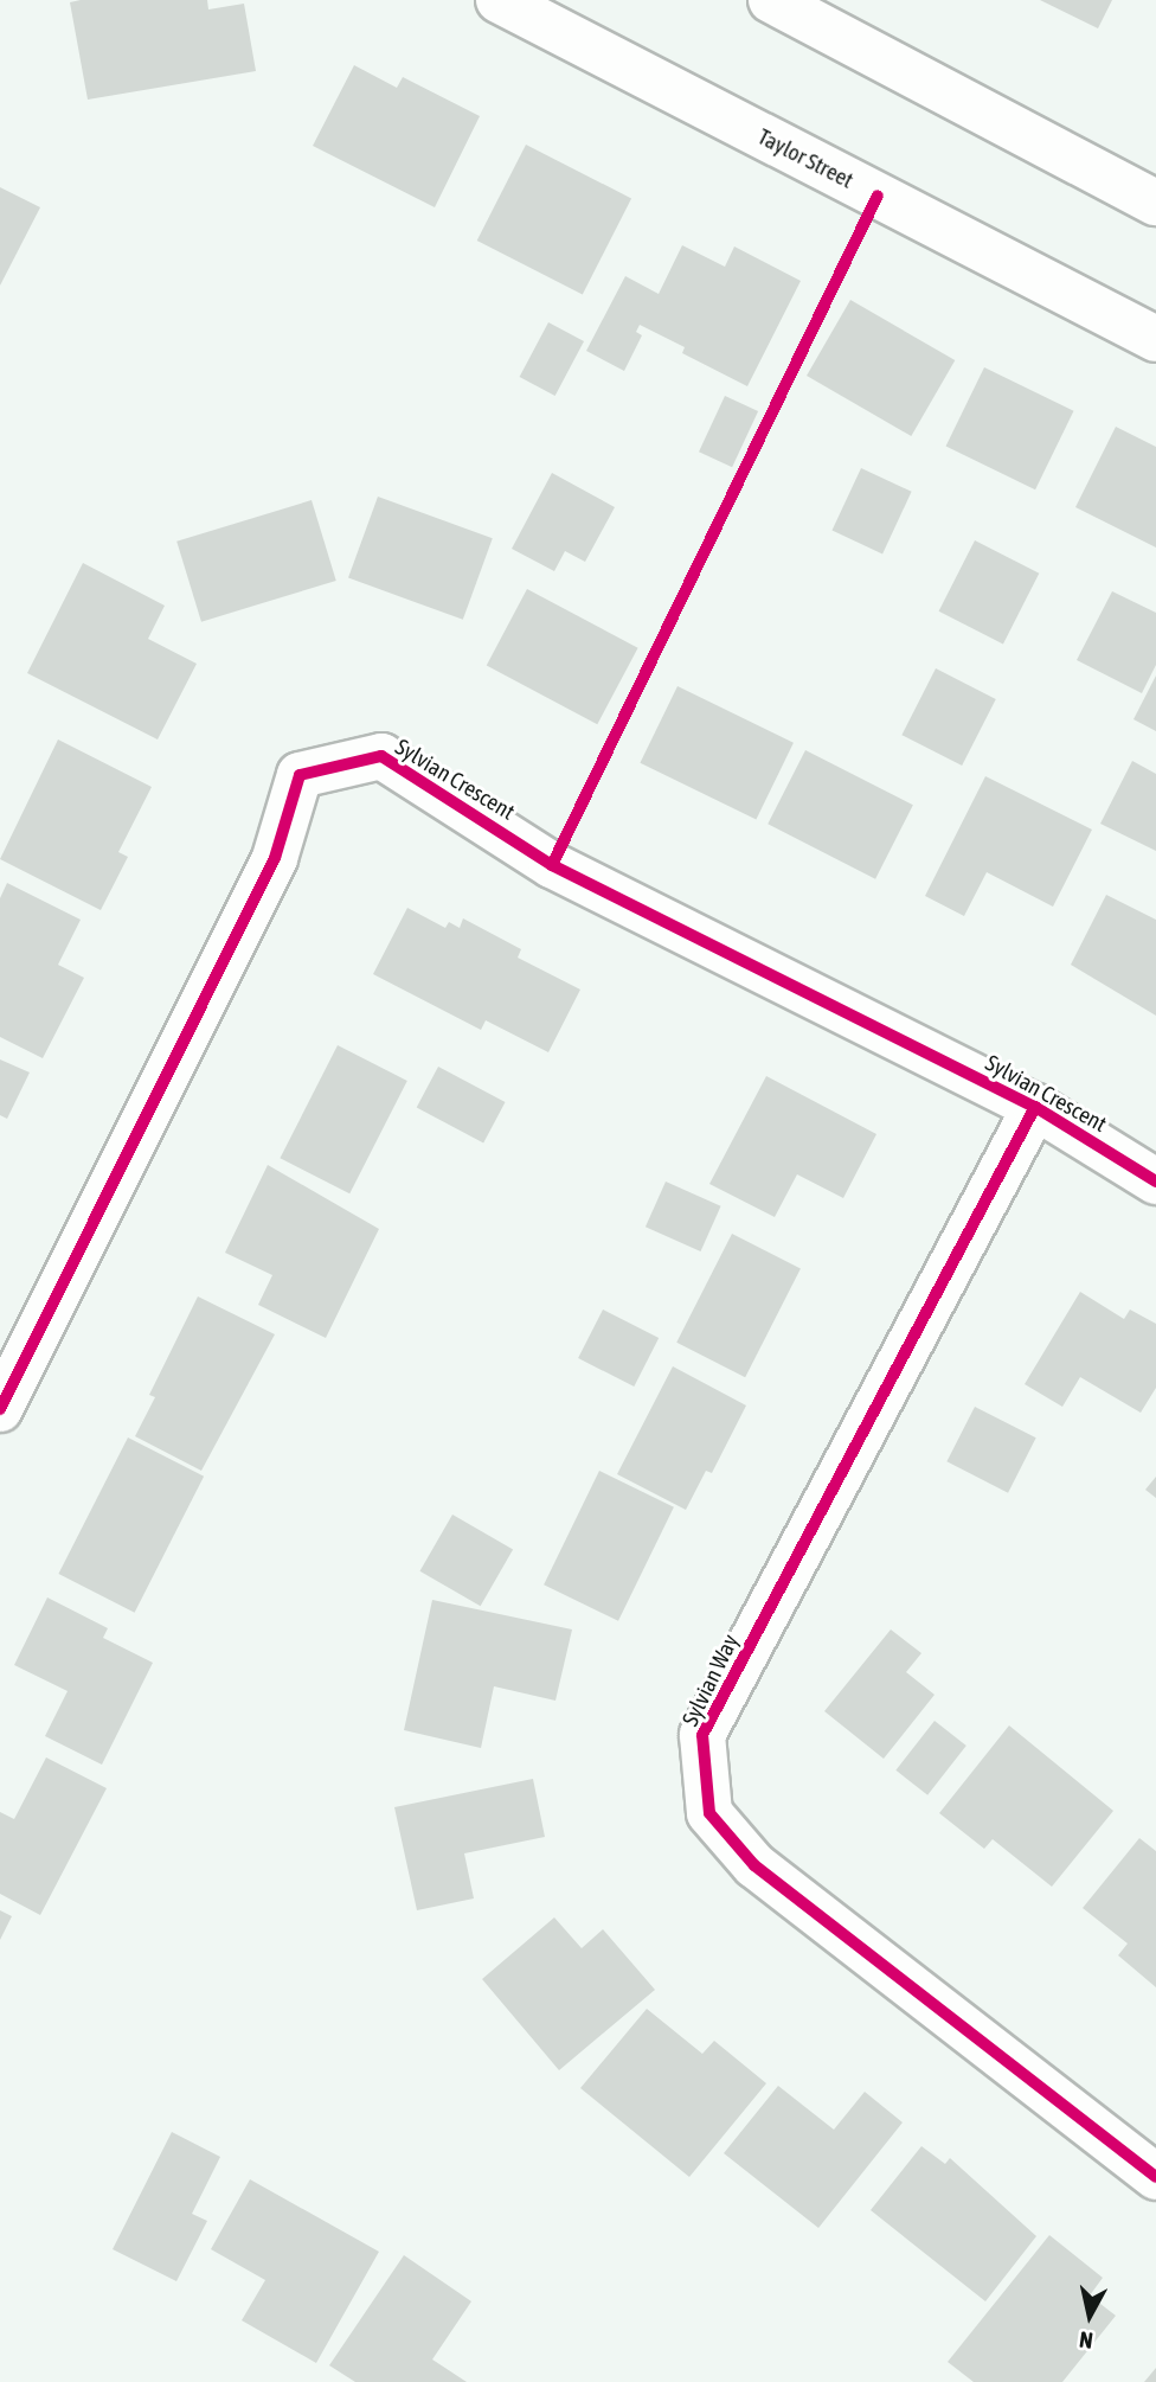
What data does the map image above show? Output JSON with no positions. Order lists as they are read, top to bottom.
{
  "streets": {
    "street": ["Taylor Street", "Sylvian Crescent", "Sylvian Way"]
  },
  "crossings": [
    ["Sylvian Crescent", "Sylvian Way"]
  ],
  "north": "bottom"
}
